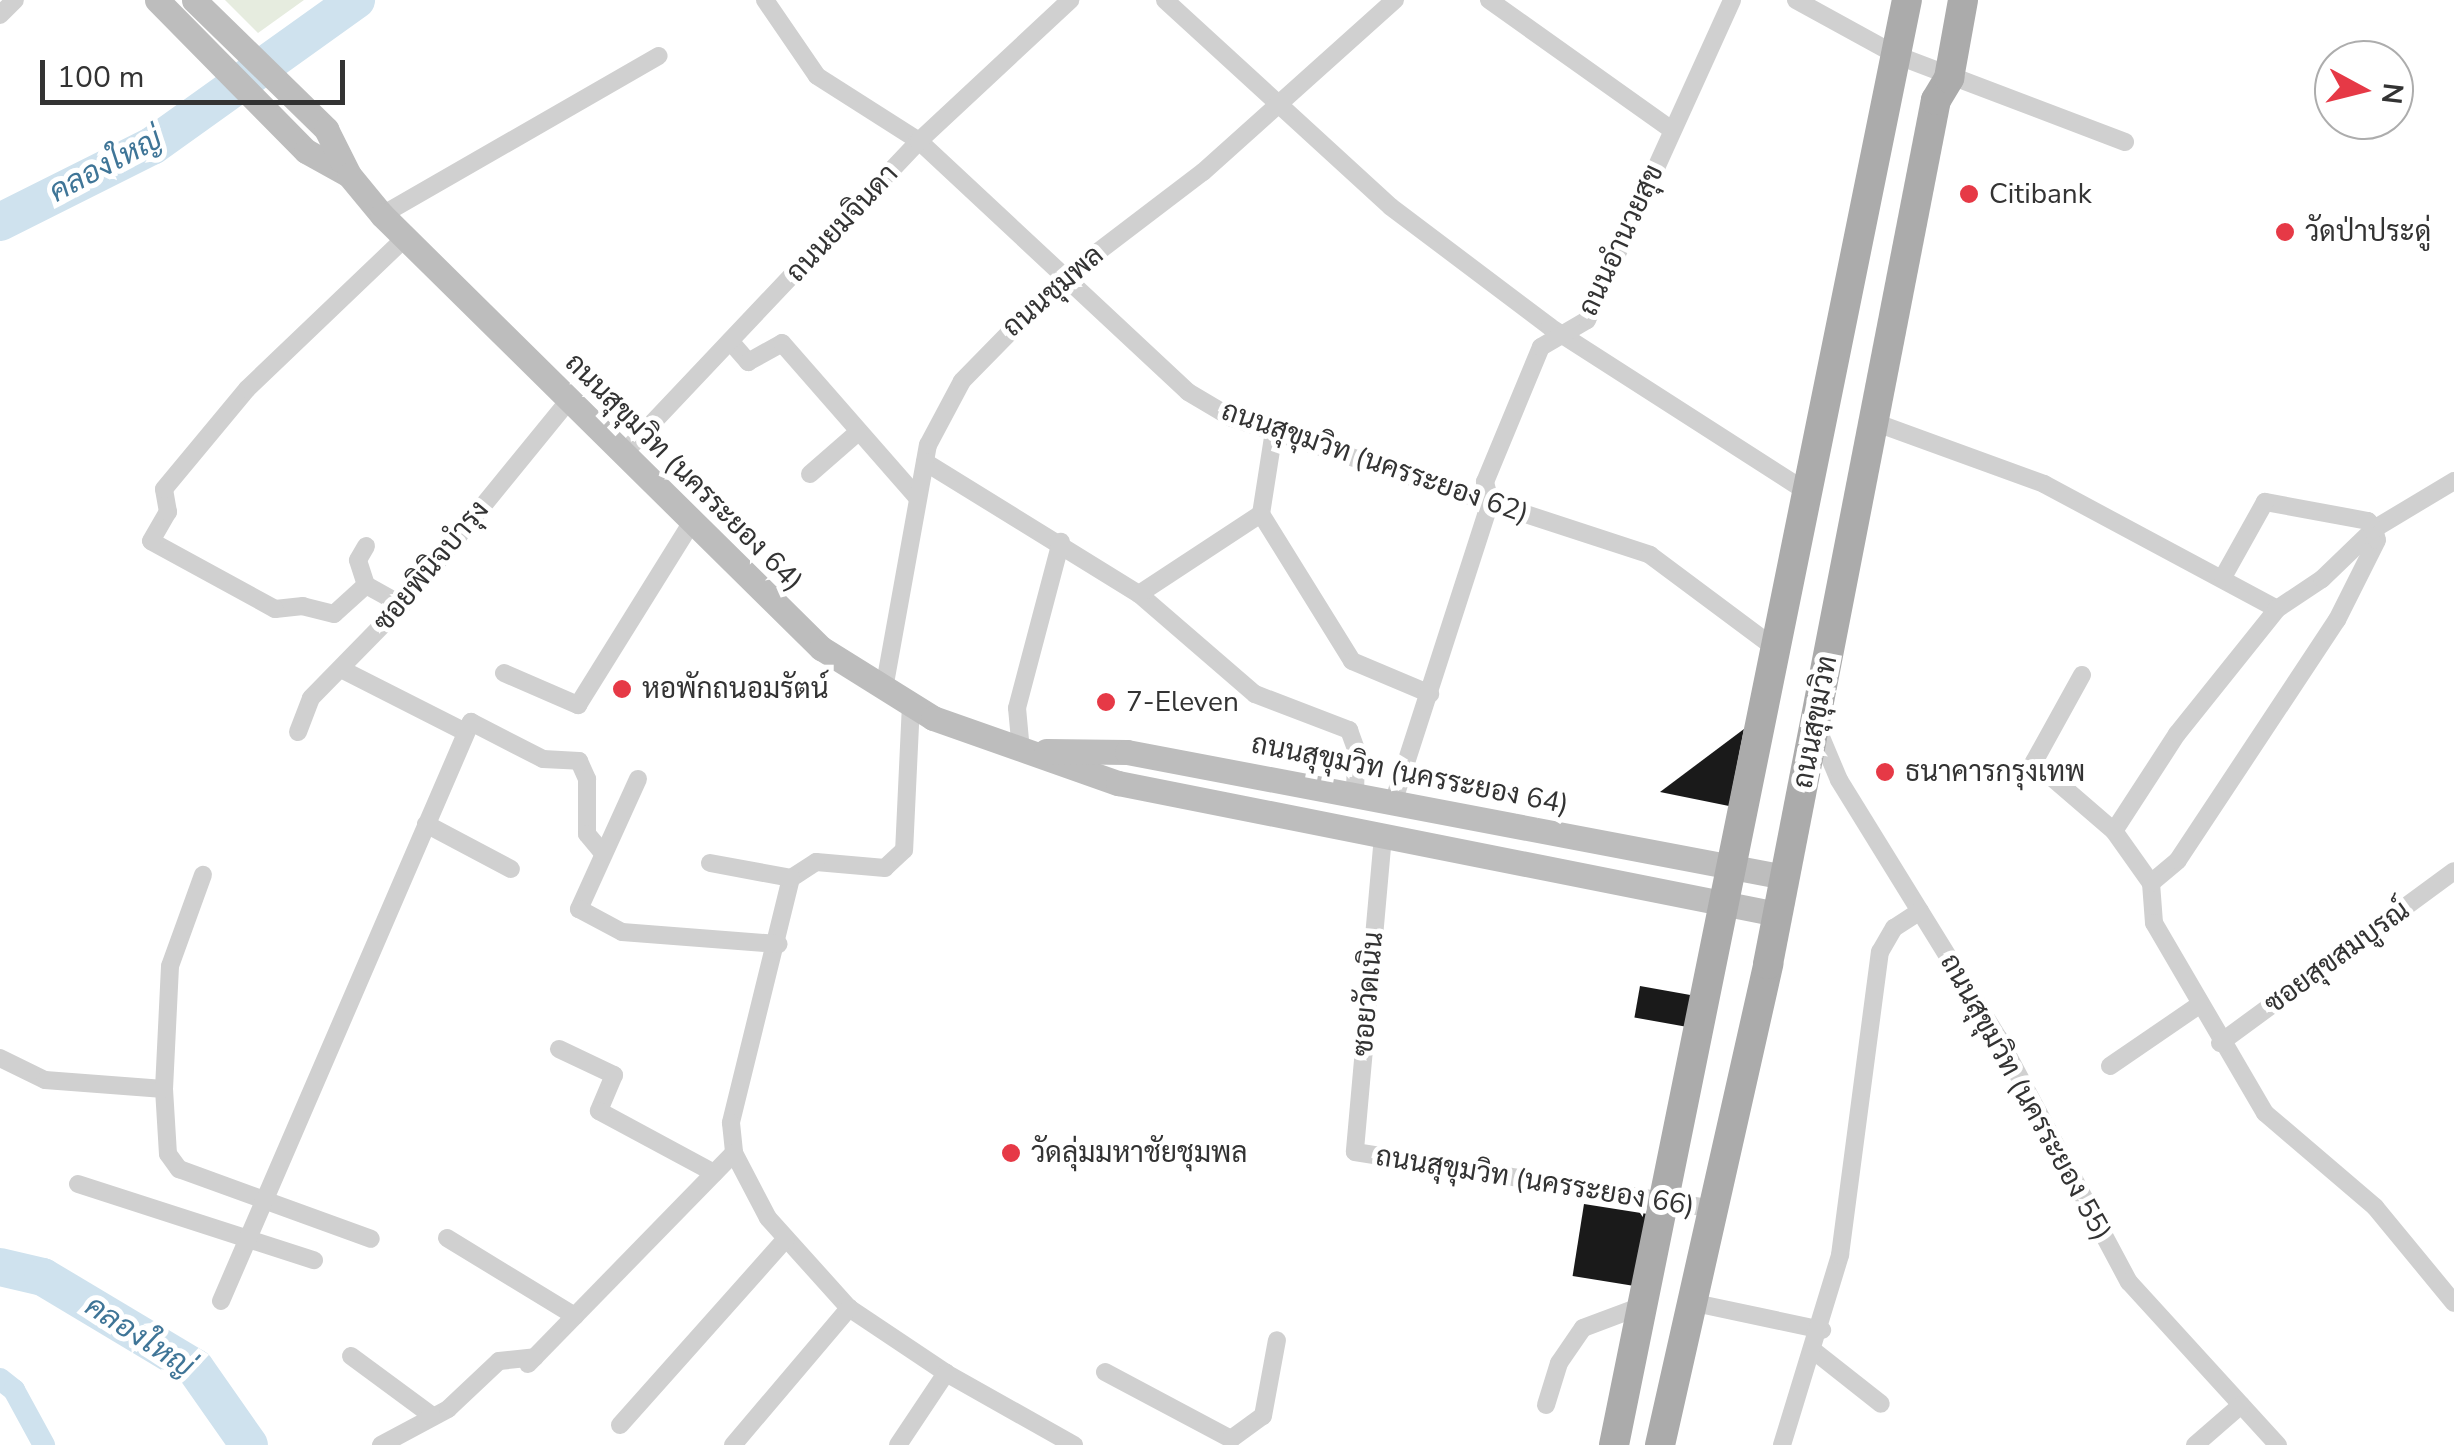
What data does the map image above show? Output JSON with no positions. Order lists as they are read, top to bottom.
{
  "streets": {
    "main road": ["ถนนสุขุมวิท"],
    "street": [
      "ถนนยมจินดา",
      "ถนนอำนวยสุข",
      "ถนนชุมพล",
      "ถนนสุขุมวิท (นครระยอง 62)",
      "ถนนสุขุมวิท (นครระยอง 64)",
      "ซอยพินิจบำรุง",
      "ซอยสุขสมบูรณ์",
      "ซอยวัดเนิน",
      "ถนนสุขุมวิท (นครระยอง 55)",
      "ถนนสุขุมวิท (นครระยอง 66)"
    ]
  },
  "crossings": [
    ["ถนนยมจินดา", "ถนนสุขุมวิท (นครระยอง 62)"],
    ["ถนนยมจินดา", "ถนนสุขุมวิท (นครระยอง 64)"],
    ["ถนนอำนวยสุข", "ถนนสุขุมวิท (นครระยอง 62)"],
    ["ถนนอำนวยสุข", "ถนนสุขุมวิท (นครระยอง 64)"],
    ["ถนนชุมพล", "ถนนสุขุมวิท (นครระยอง 62)"],
    ["ถนนชุมพล", "ถนนสุขุมวิท (นครระยอง 64)"],
    ["ถนนสุขุมวิท (นครระยอง 62)", "ถนนสุขุมวิท"],
    ["ถนนสุขุมวิท (นครระยอง 64)", "ซอยพินิจบำรุง"],
    ["ถนนสุขุมวิท (นครระยอง 64)", "ถนนสุขุมวิท"],
    ["ถนนสุขุมวิท (นครระยอง 64)", "ซอยวัดเนิน"],
    ["ถนนสุขุมวิท", "ถนนสุขุมวิท (นครระยอง 55)"],
    ["ถนนสุขุมวิท", "ถนนสุขุมวิท (นครระยอง 66)"],
    ["ซอยวัดเนิน", "ถนนสุขุมวิท (นครระยอง 66)"]
  ],
  "water": ["คลองใหญ่"],
  "places": [
    "Citibank",
    "วัดป่าประดู่",
    "หอพักถนอมรัตน์",
    "7-Eleven",
    "ธนาคารกรุงเทพ",
    "วัดลุ่มมหาชัยชุมพล"
  ],
  "scale_bar": "100 m",
  "north": "right"
}
